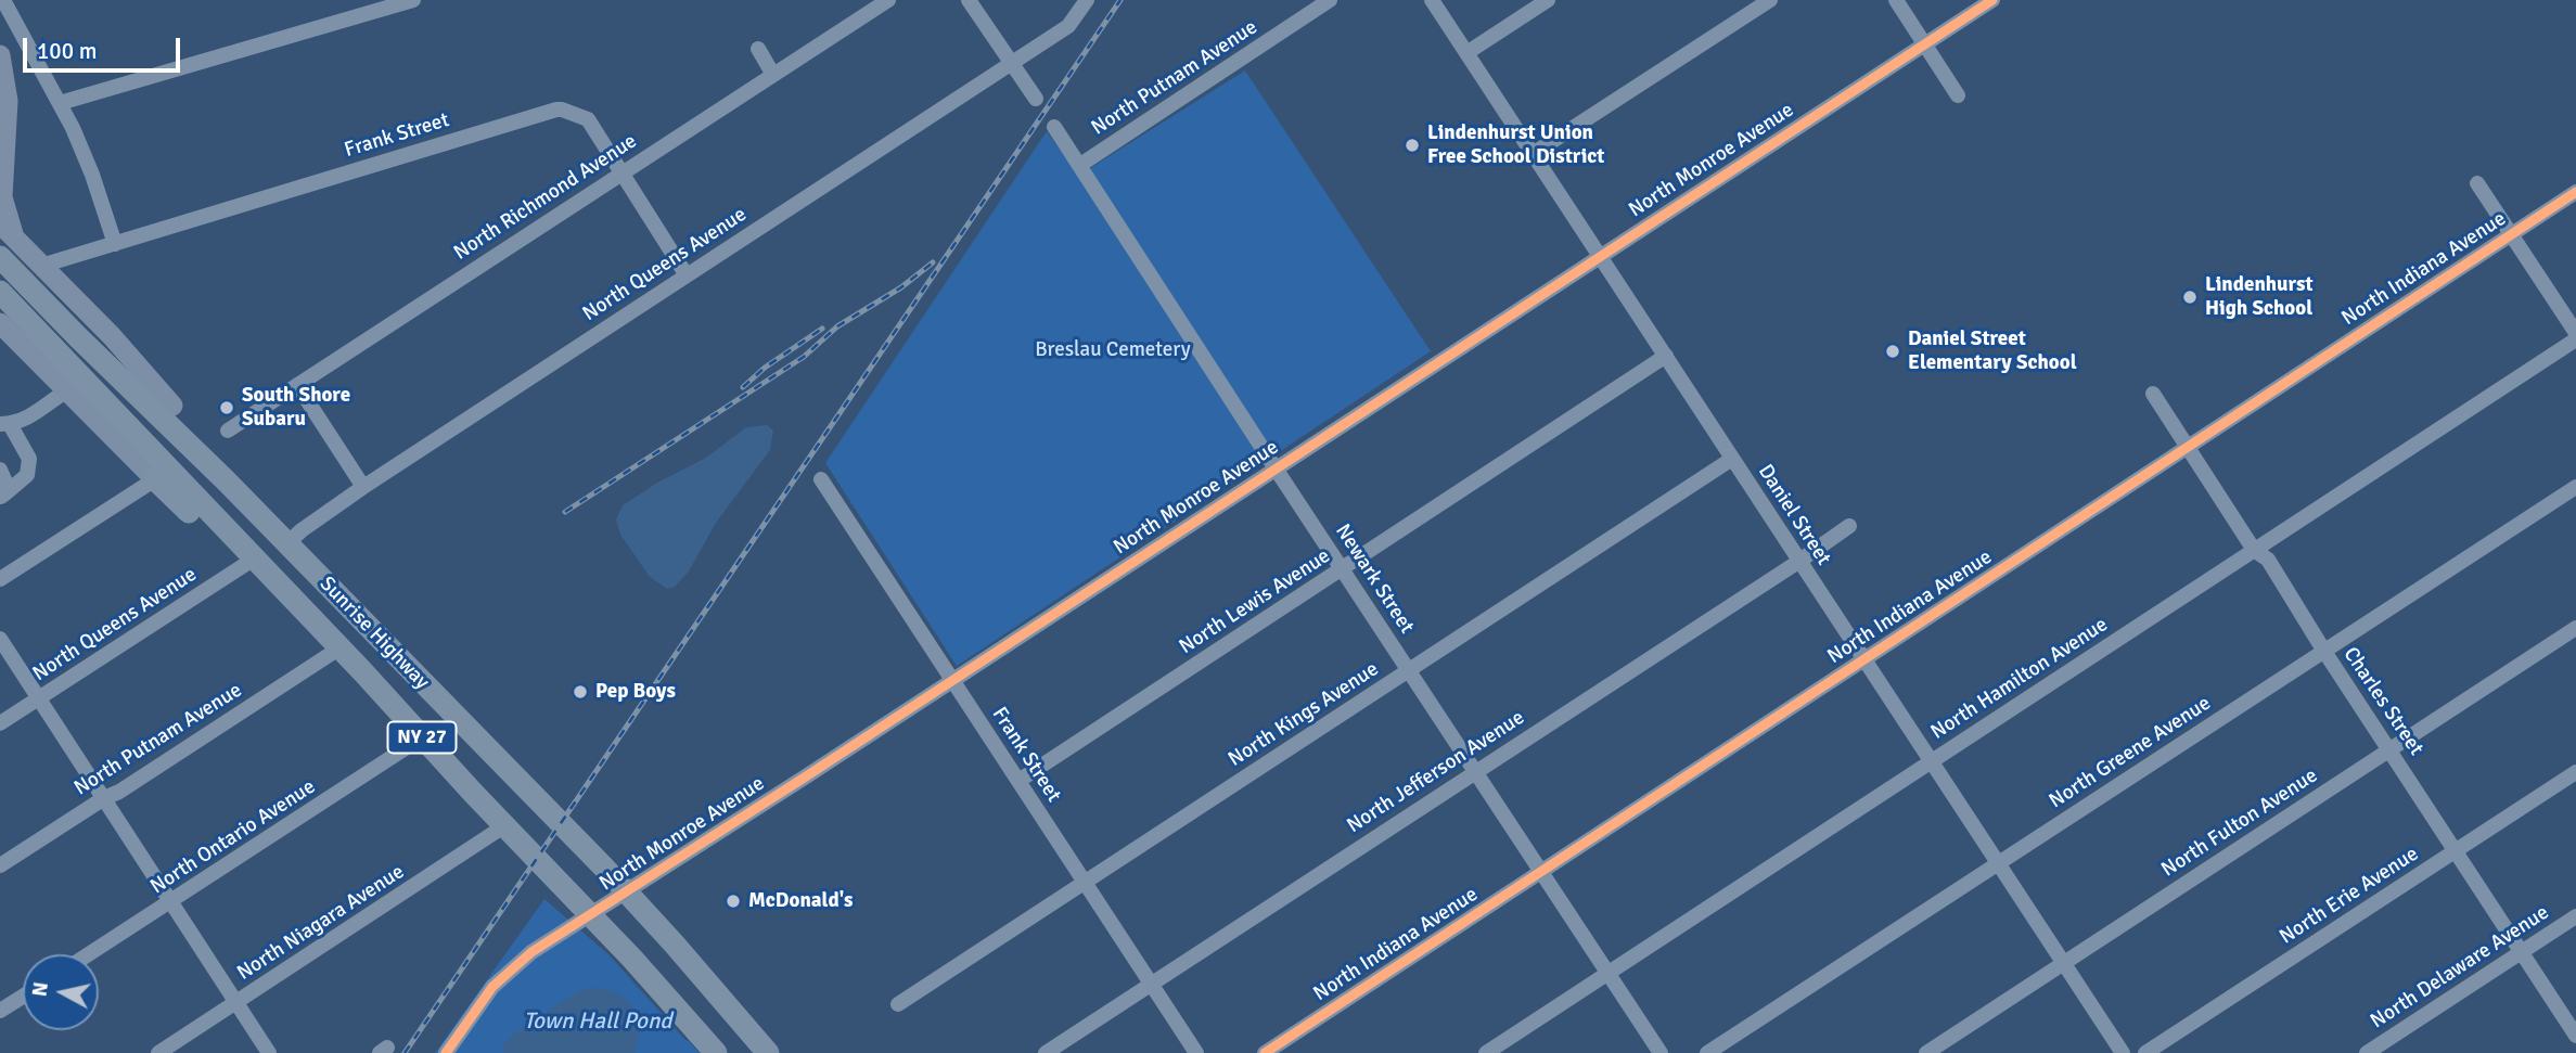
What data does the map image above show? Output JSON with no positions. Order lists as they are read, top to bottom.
{
  "streets": {
    "highway": ["Sunrise Highway", "NY 27"],
    "street": [
      "North Putnam Avenue",
      "Frank Street",
      "North Monroe Avenue",
      "North Richmond Avenue",
      "North Queens Avenue",
      "North Indiana Avenue",
      "Daniel Street",
      "Newark Street",
      "North Lewis Avenue",
      "North Hamilton Avenue",
      "Charles Street",
      "North Kings Avenue",
      "North Greene Avenue",
      "North Jefferson Avenue",
      "North Fulton Avenue",
      "North Ontario Avenue",
      "North Erie Avenue",
      "North Niagara Avenue",
      "North Delaware Avenue"
    ]
  },
  "crossings": [
    ["North Putnam Avenue", "Newark Street"],
    ["North Putnam Avenue", "Sunrise Highway"],
    ["Frank Street", "North Monroe Avenue"],
    ["Frank Street", "North Richmond Avenue"],
    ["Frank Street", "North Queens Avenue"],
    ["Frank Street", "North Lewis Avenue"],
    ["Frank Street", "North Kings Avenue"],
    ["Frank Street", "North Jefferson Avenue"],
    ["North Monroe Avenue", "Daniel Street"],
    ["North Monroe Avenue", "Newark Street"],
    ["North Monroe Avenue", "Sunrise Highway"],
    ["North Queens Avenue", "Sunrise Highway"],
    ["North Indiana Avenue", "Daniel Street"],
    ["North Indiana Avenue", "Newark Street"],
    ["North Indiana Avenue", "Charles Street"],
    ["Daniel Street", "North Lewis Avenue"],
    ["Daniel Street", "North Hamilton Avenue"],
    ["Daniel Street", "North Kings Avenue"],
    ["Daniel Street", "North Greene Avenue"],
    ["Daniel Street", "North Jefferson Avenue"],
    ["Daniel Street", "North Fulton Avenue"],
    ["Newark Street", "North Lewis Avenue"],
    ["Newark Street", "North Hamilton Avenue"],
    ["Newark Street", "North Kings Avenue"],
    ["Newark Street", "North Jefferson Avenue"],
    ["Sunrise Highway", "North Ontario Avenue"],
    ["Sunrise Highway", "North Niagara Avenue"],
    ["North Hamilton Avenue", "Charles Street"],
    ["Charles Street", "North Greene Avenue"],
    ["Charles Street", "North Fulton Avenue"],
    ["Charles Street", "North Erie Avenue"],
    ["Charles Street", "North Delaware Avenue"]
  ],
  "water": ["Town Hall Pond"],
  "parks": ["Breslau Cemetery"],
  "places": [
    "Lindenhurst Union Free School District",
    "Lindenhurst High School",
    "Daniel Street Elementary School",
    "South Shore Subaru",
    "Pep Boys",
    "McDonald's"
  ],
  "scale_bar": "100 m",
  "north": "left"
}
